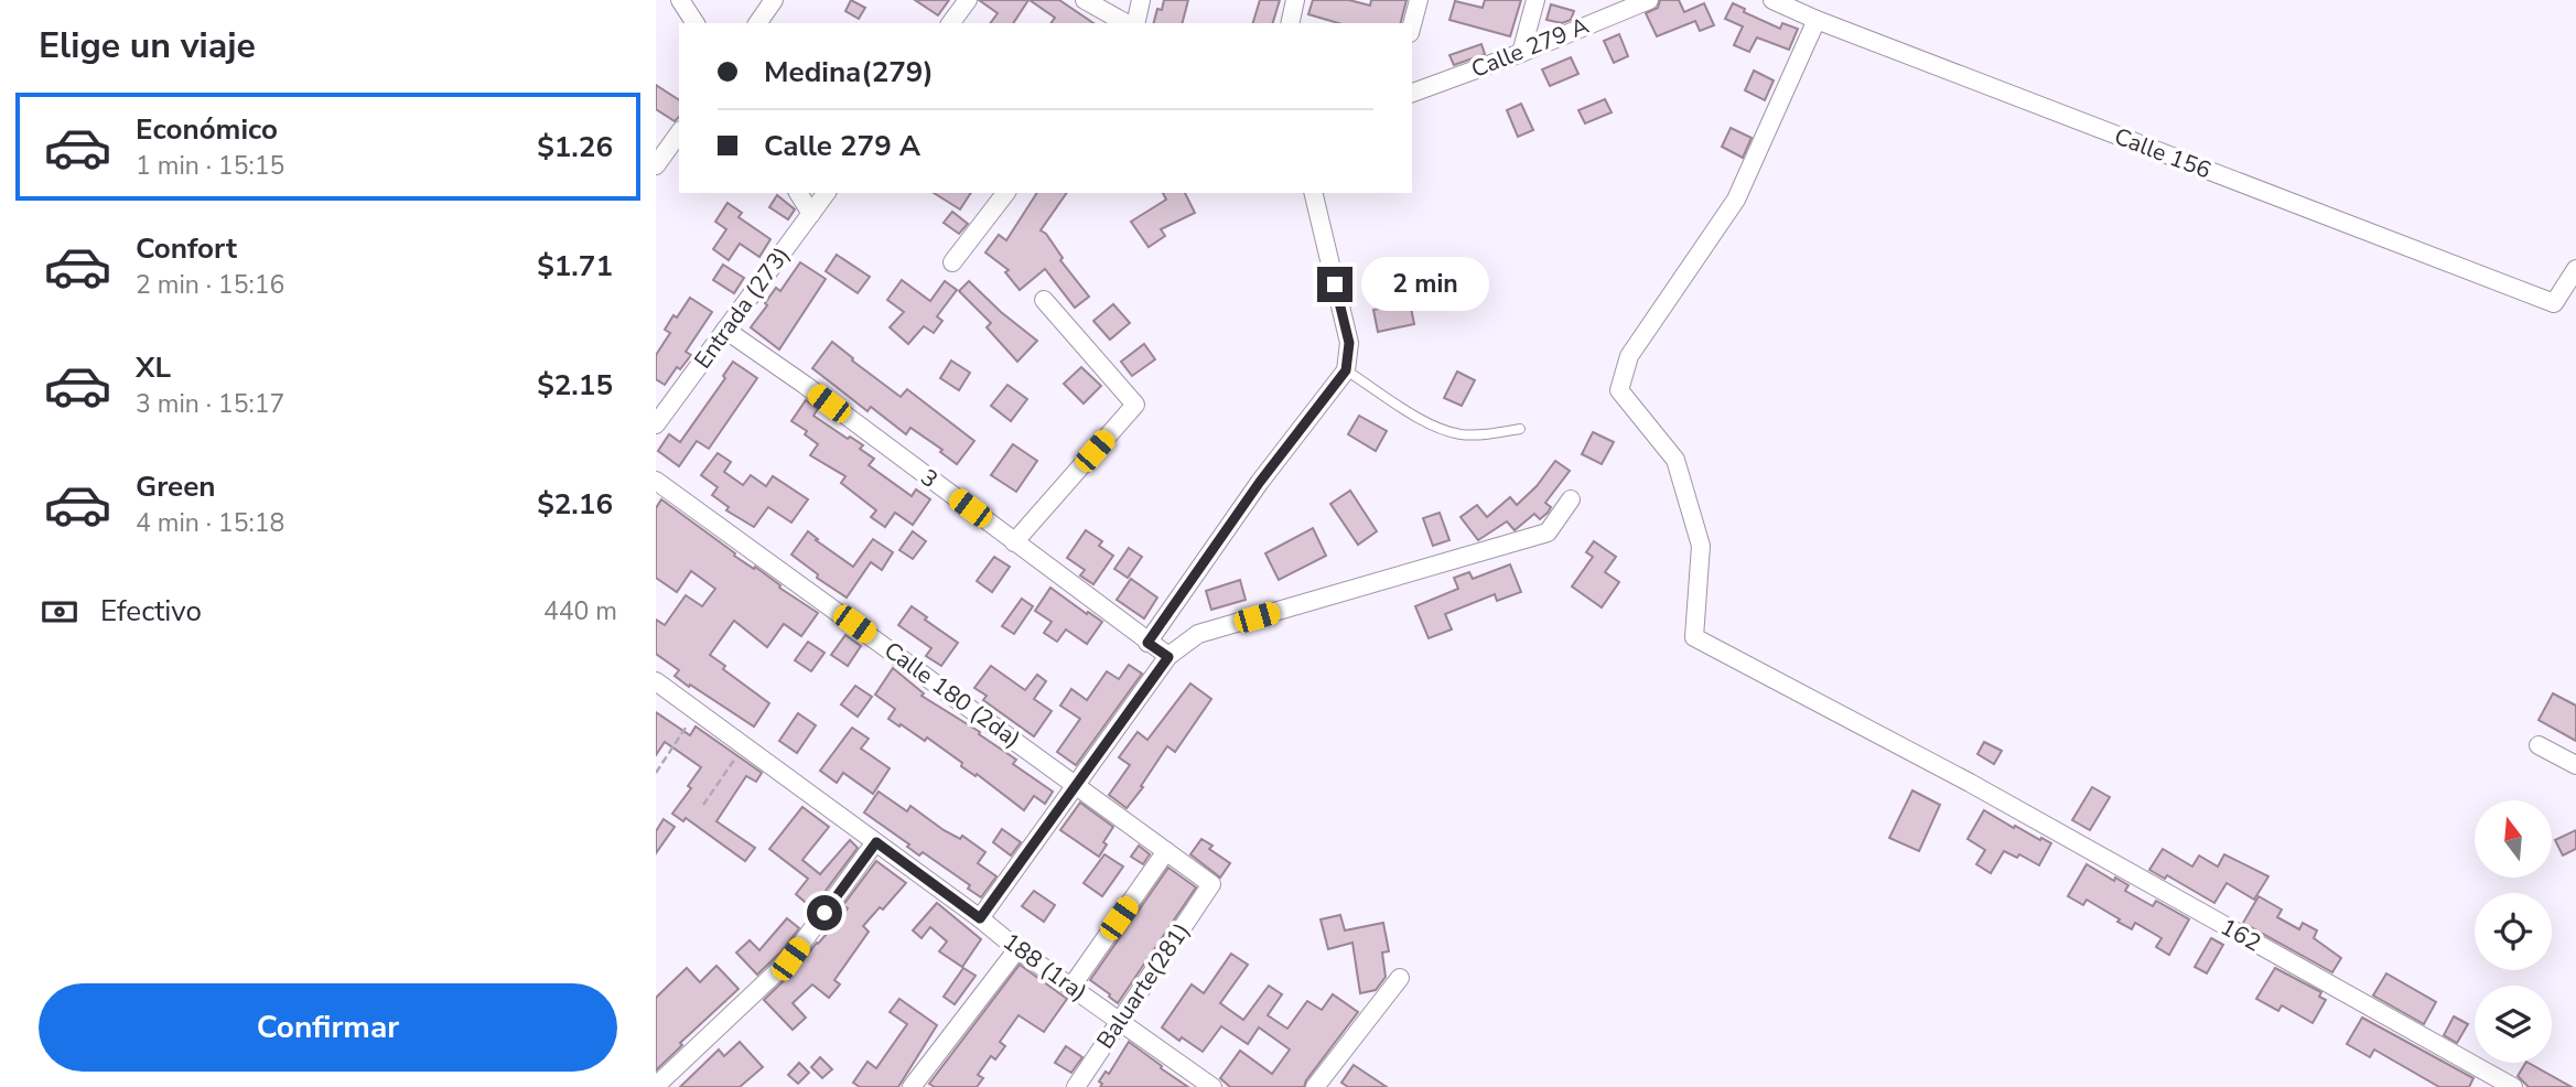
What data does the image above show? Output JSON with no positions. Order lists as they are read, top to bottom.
{
  "streets": {
    "street": [
      "Calle 279 A",
      "Calle 156",
      "Entrada (273)",
      "3",
      "Calle 180 (2da)",
      "162",
      "188 (1ra)",
      "Baluarte(281)"
    ]
  },
  "crossings": [
    ["Calle 156", "162"],
    ["Entrada (273)", "3"],
    ["Calle 180 (2da)", "Baluarte(281)"],
    ["188 (1ra)", "Baluarte(281)"]
  ],
  "north": "top",
  "page": {
    "heading": "Elige un viaje",
    "banner": ["Medina(279)", "Calle 279 A"],
    "list": [
      {
        "name": "Económico",
        "note": "1 min · 15:15",
        "value": "$1.26"
      },
      {
        "name": "Confort",
        "note": "2 min · 15:16",
        "value": "$1.71"
      },
      {
        "name": "XL",
        "note": "3 min · 15:17",
        "value": "$2.15"
      },
      {
        "name": "Green",
        "note": "4 min · 15:18",
        "value": "$2.16"
      }
    ],
    "bubble": "2 min",
    "pay": ["Efectivo", "440 m"],
    "buttons": "Confirmar"
  }
}
